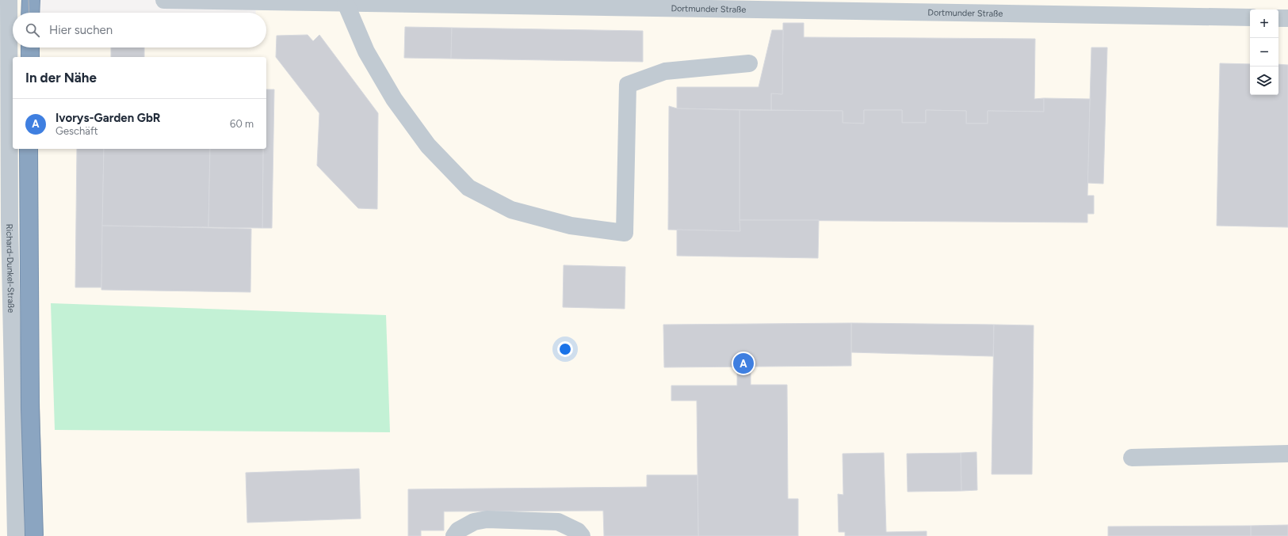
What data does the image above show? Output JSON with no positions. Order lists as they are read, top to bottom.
{
  "streets": {
    "street": ["Dortmunder Straße", "Richard-Dunkel-Straße"]
  },
  "page": {
    "map_buttons": ["+", "−"],
    "search": "Hier suchen",
    "heading": "In der Nähe",
    "list": [
      {
        "mark": "A",
        "name": "Ivorys-Garden GbR",
        "note": "Geschäft",
        "value": "60 m"
      }
    ],
    "pins": "A"
  }
}
